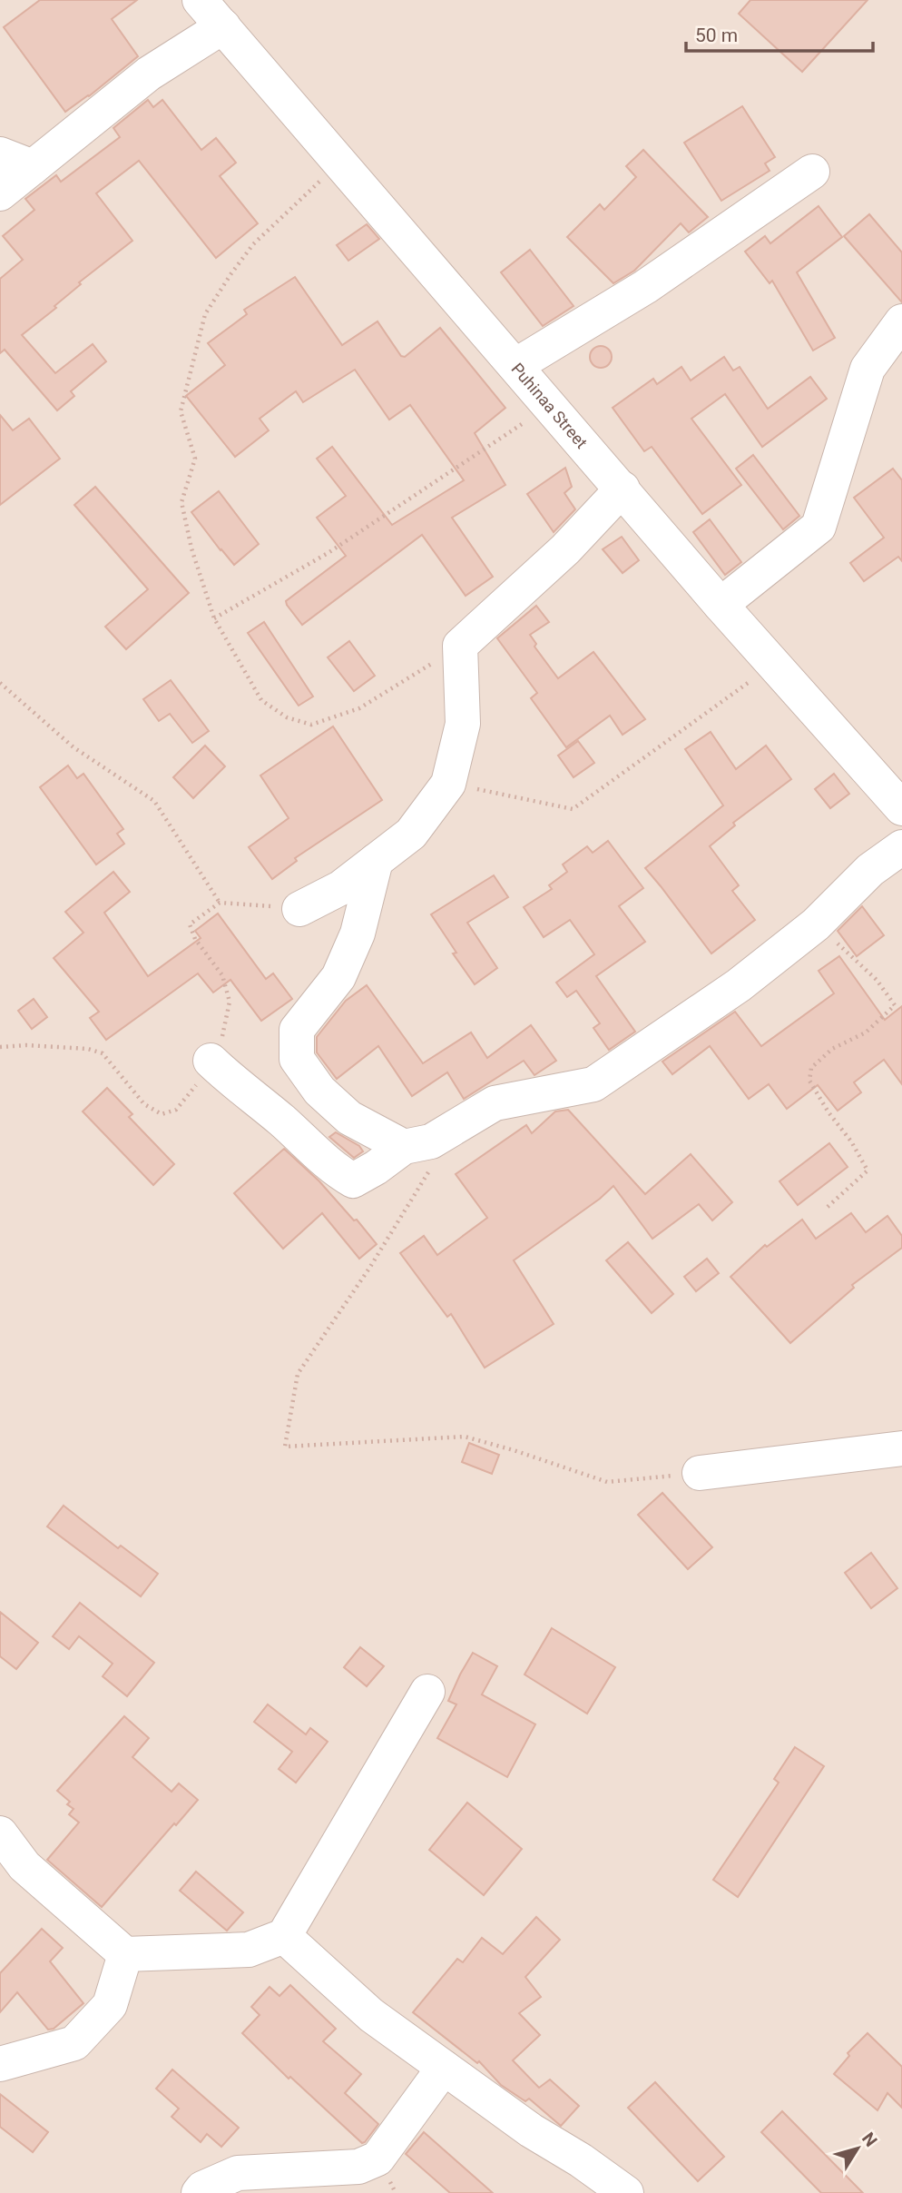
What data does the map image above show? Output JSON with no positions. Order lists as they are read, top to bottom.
{
  "streets": {
    "street": ["Puhinaa Street"]
  },
  "scale_bar": "50 m",
  "north": "top right"
}
